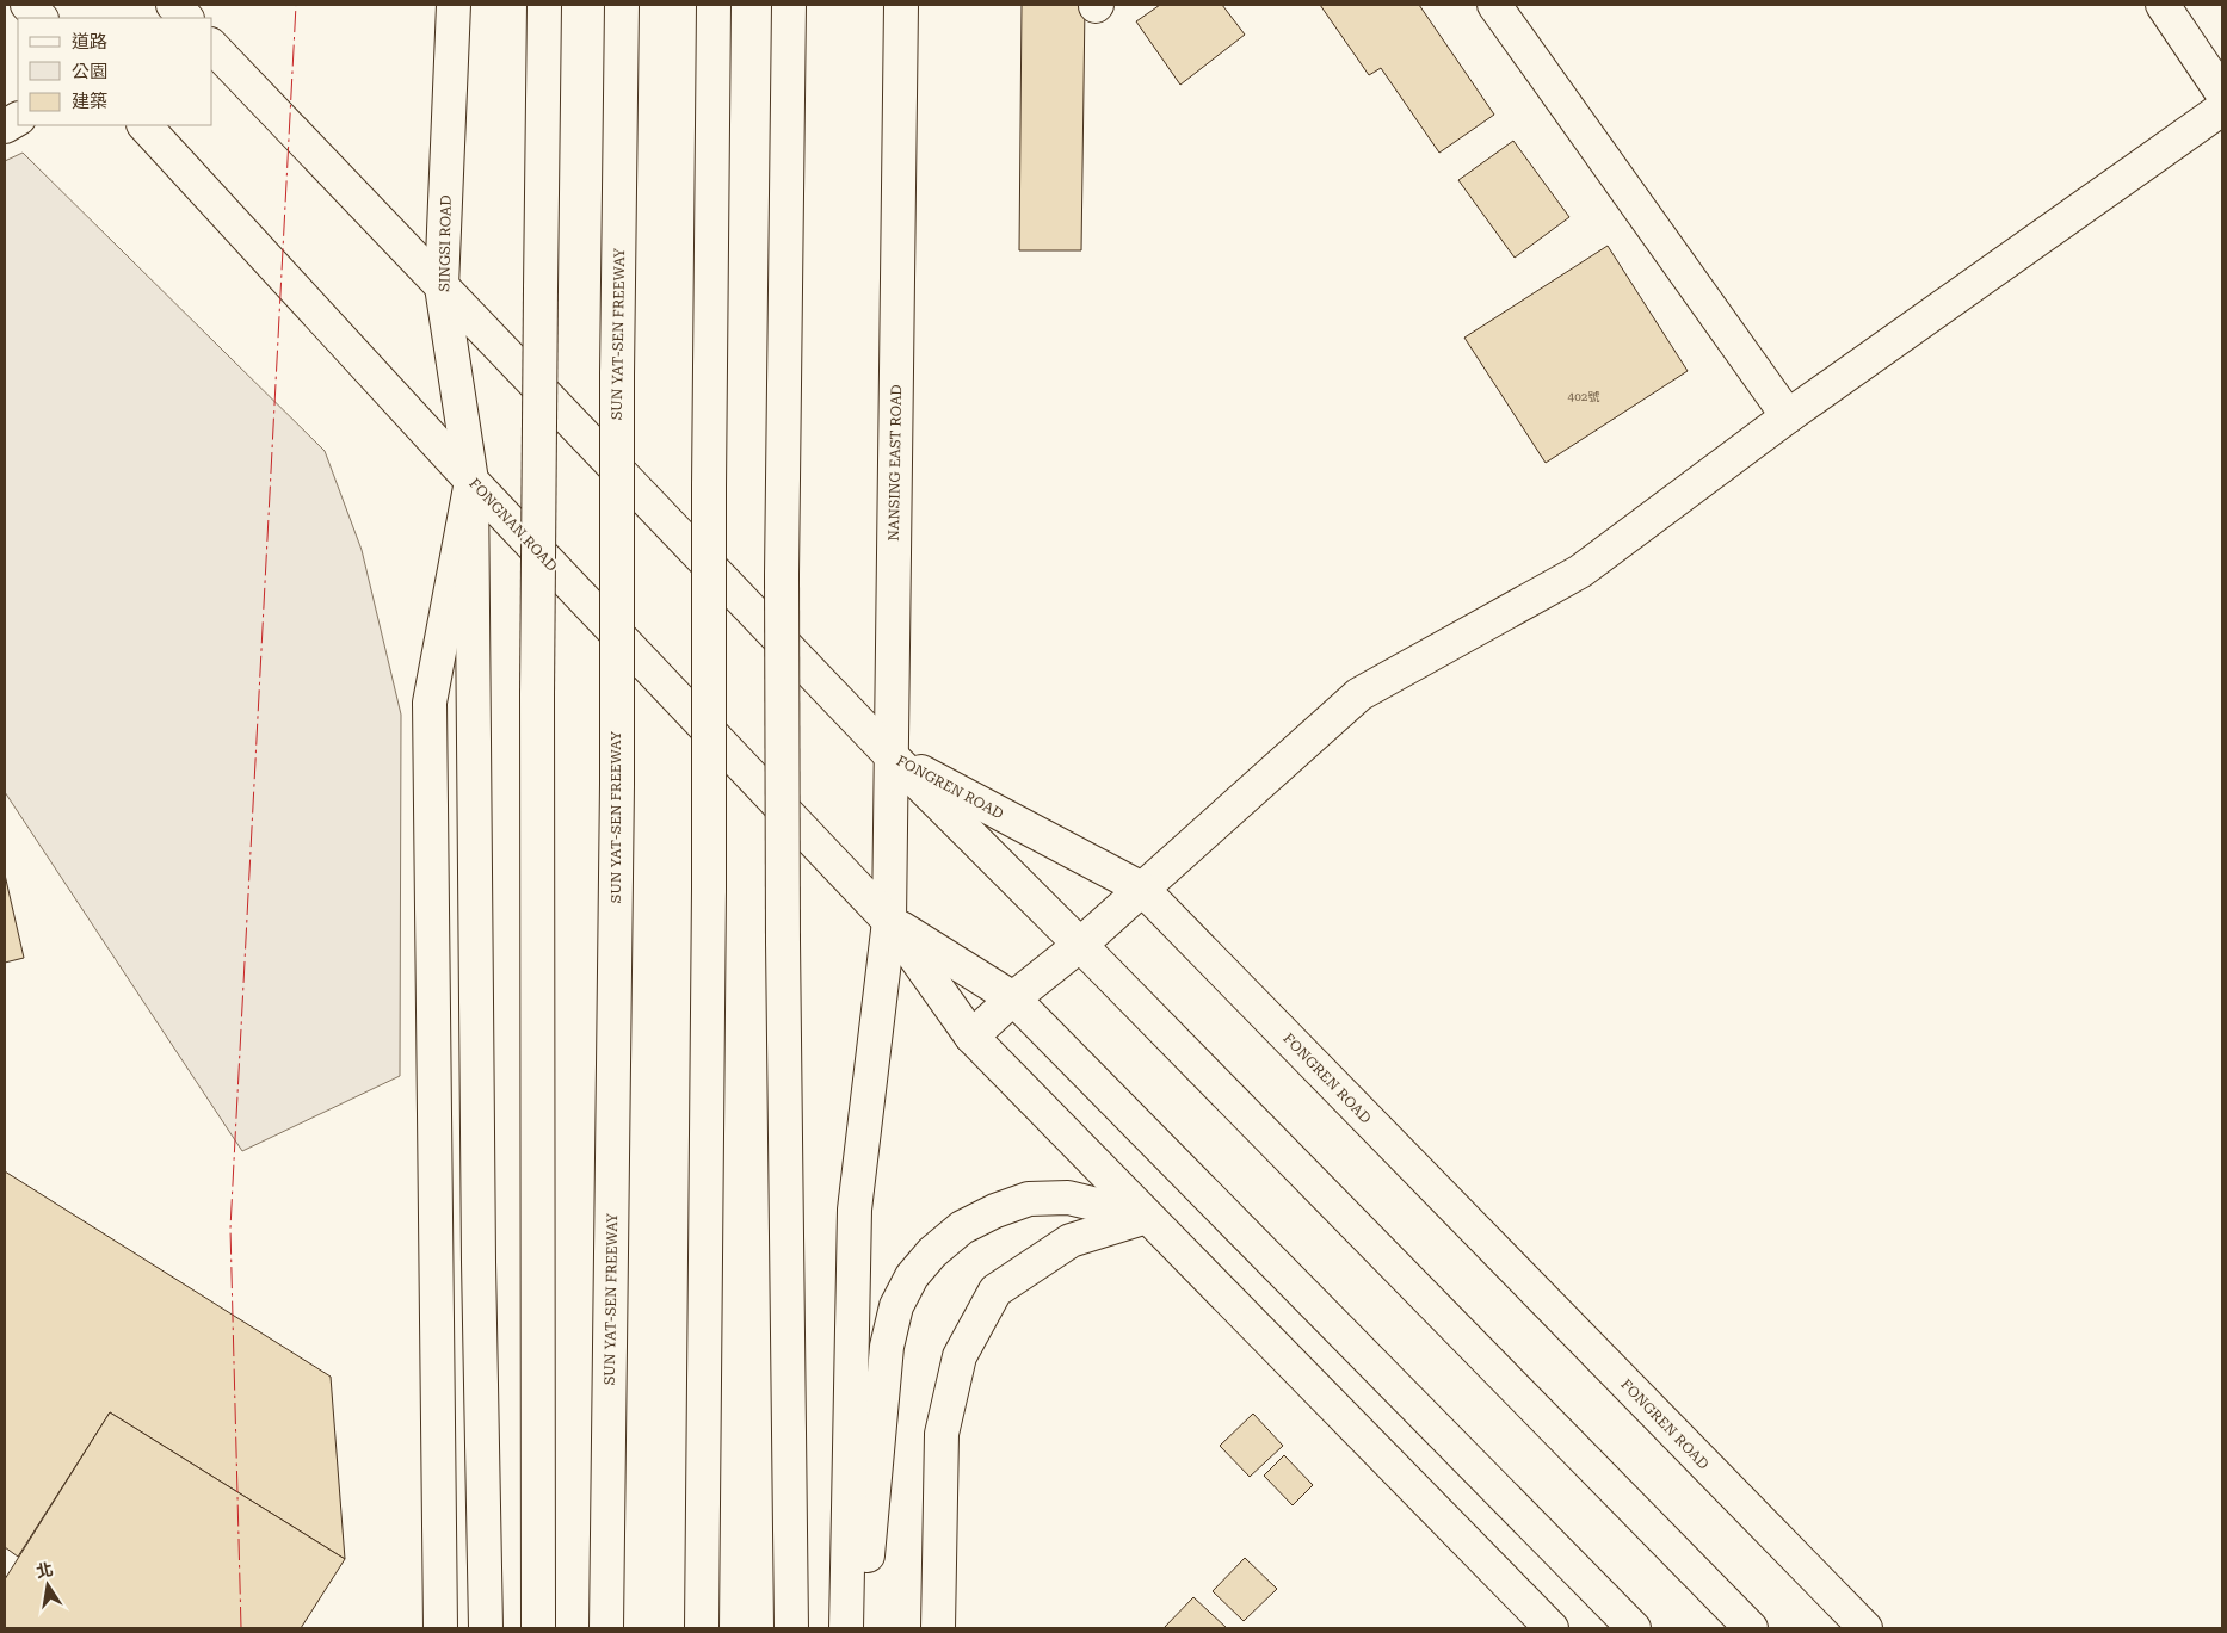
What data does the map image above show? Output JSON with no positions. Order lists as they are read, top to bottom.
{
  "streets": {
    "main road": [
      "SINGSI ROAD",
      "SUN YAT-SEN FREEWAY",
      "NANSING EAST ROAD",
      "FONGNAN ROAD",
      "FONGREN ROAD"
    ]
  },
  "crossings": [
    ["SINGSI ROAD", "FONGNAN ROAD"],
    ["NANSING EAST ROAD", "FONGNAN ROAD"],
    ["NANSING EAST ROAD", "FONGREN ROAD"]
  ],
  "house_numbers": ["402號"],
  "legend": ["道路", "公園", "建築"],
  "north": "top"
}
